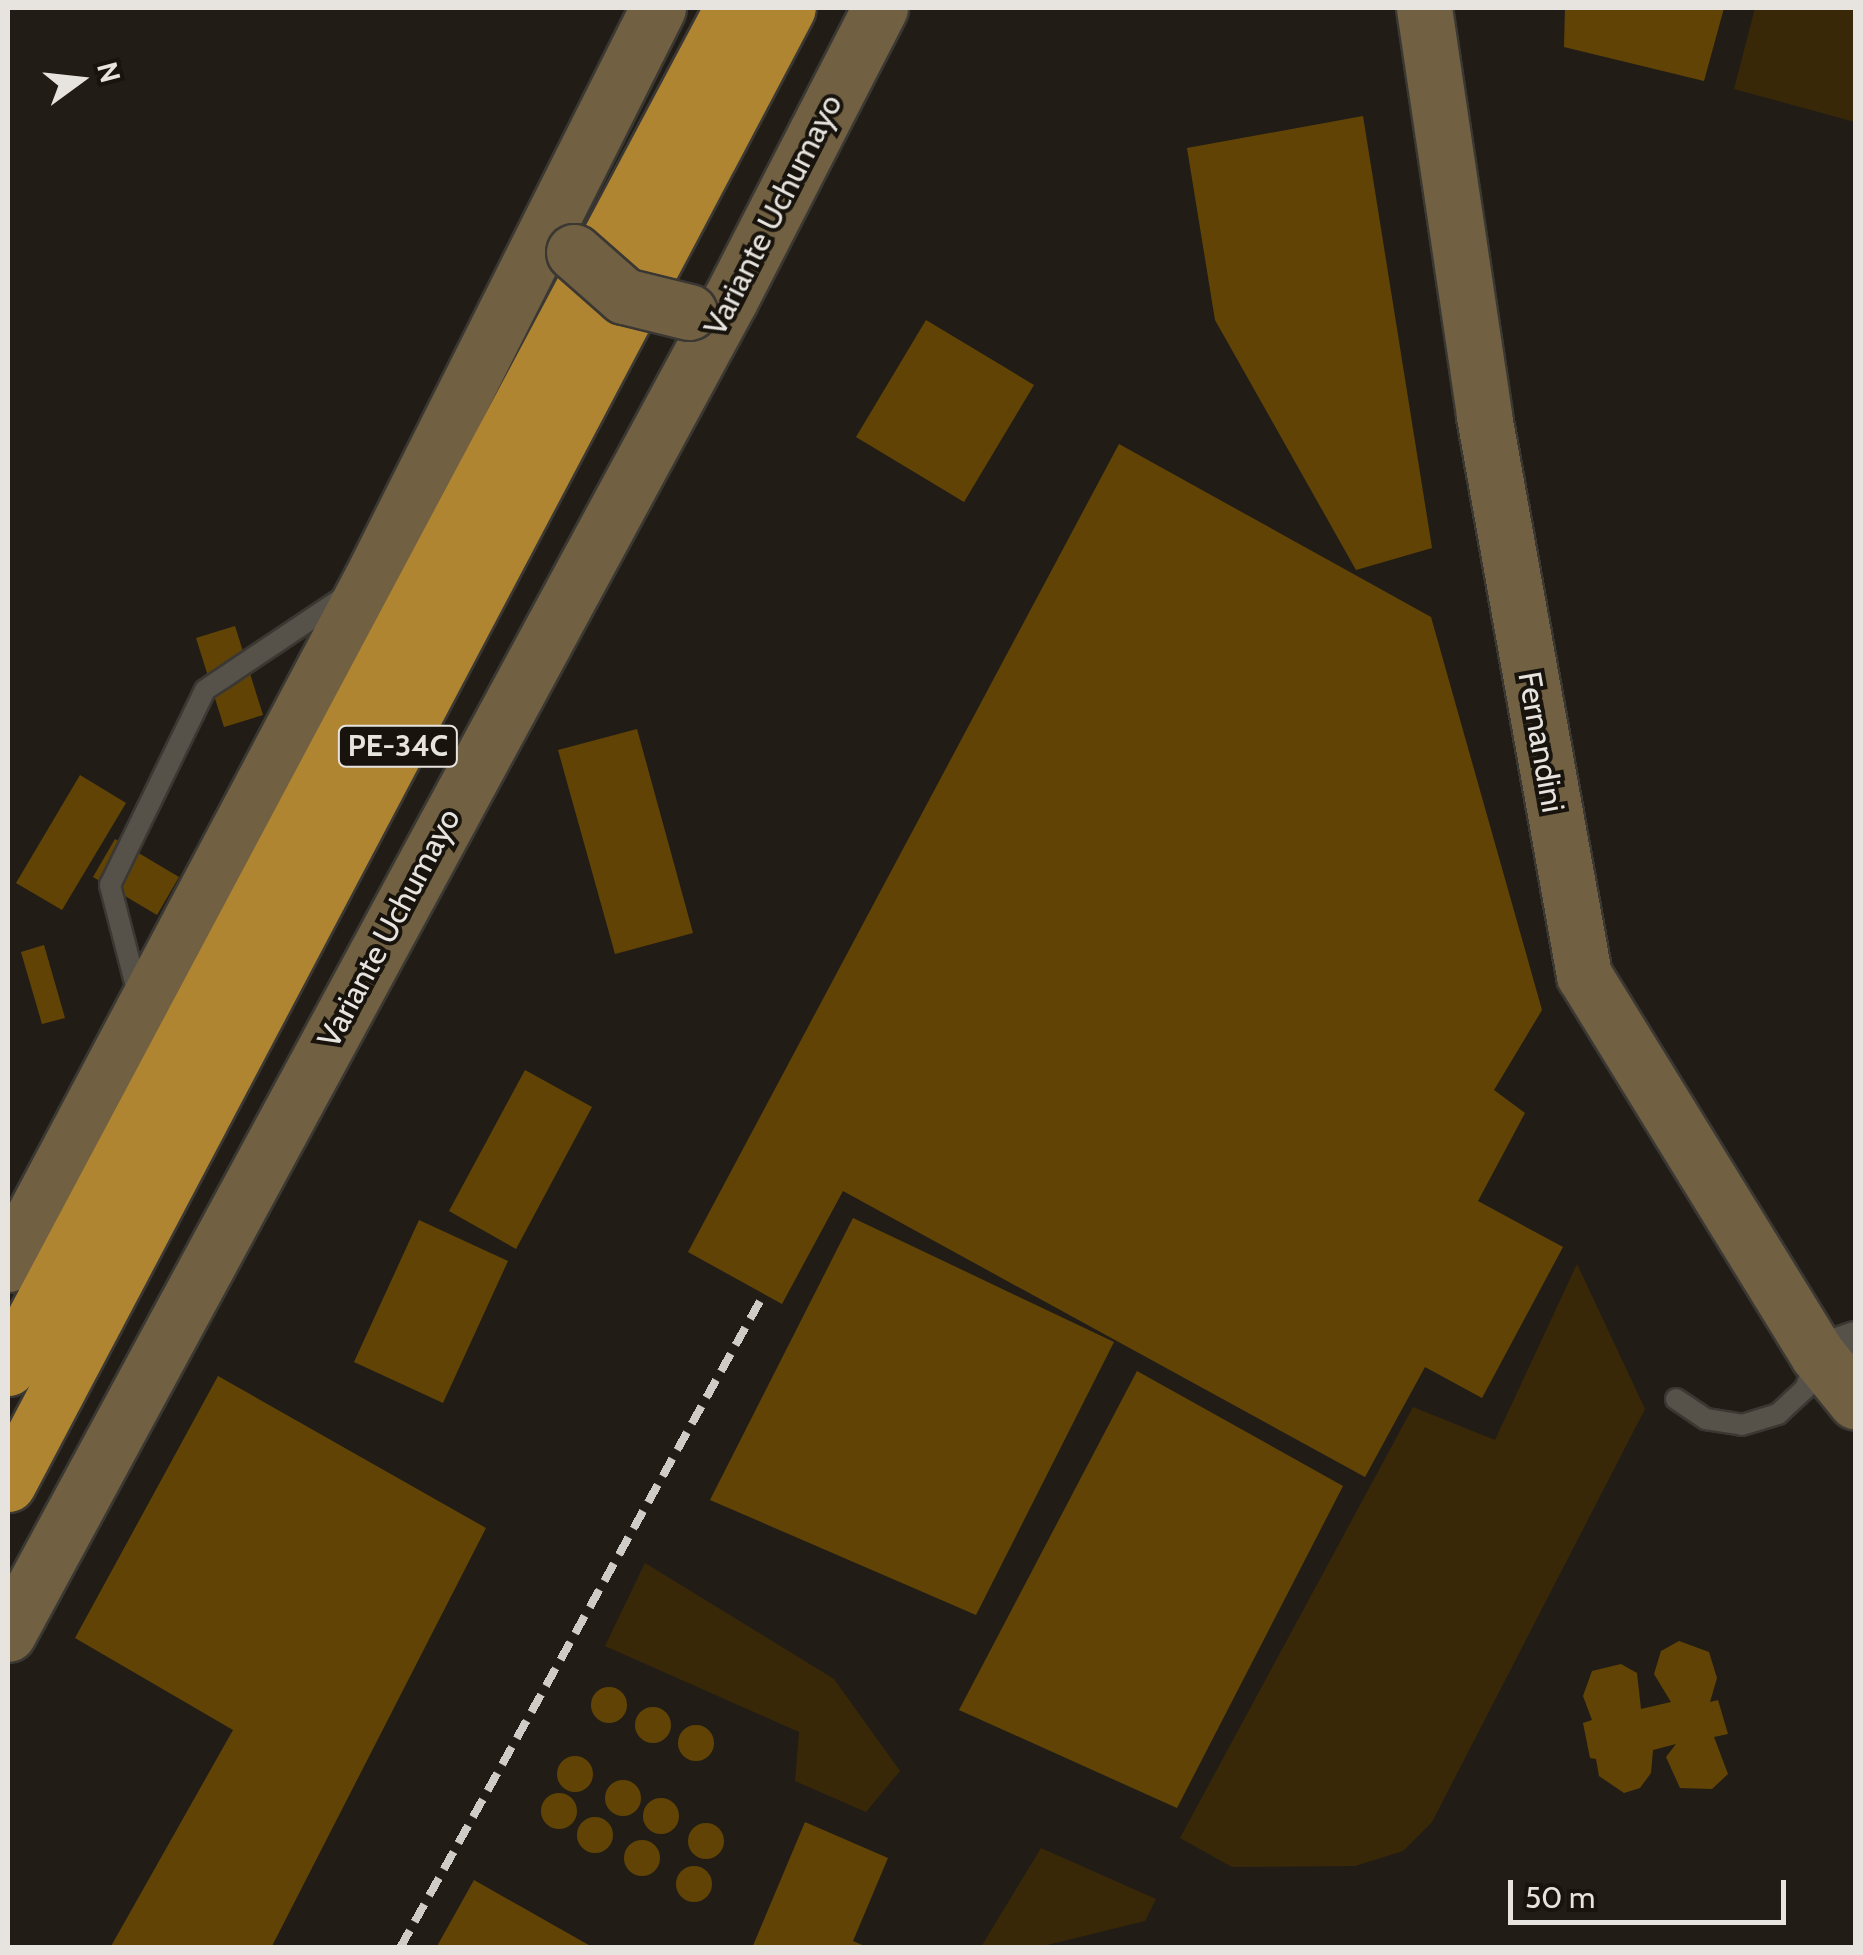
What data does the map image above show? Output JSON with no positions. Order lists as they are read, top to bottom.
{
  "streets": {
    "highway": ["PE-34C"],
    "main road": ["Variante Uchumayo", "Fernandini"]
  },
  "scale_bar": "50 m",
  "north": "right"
}
